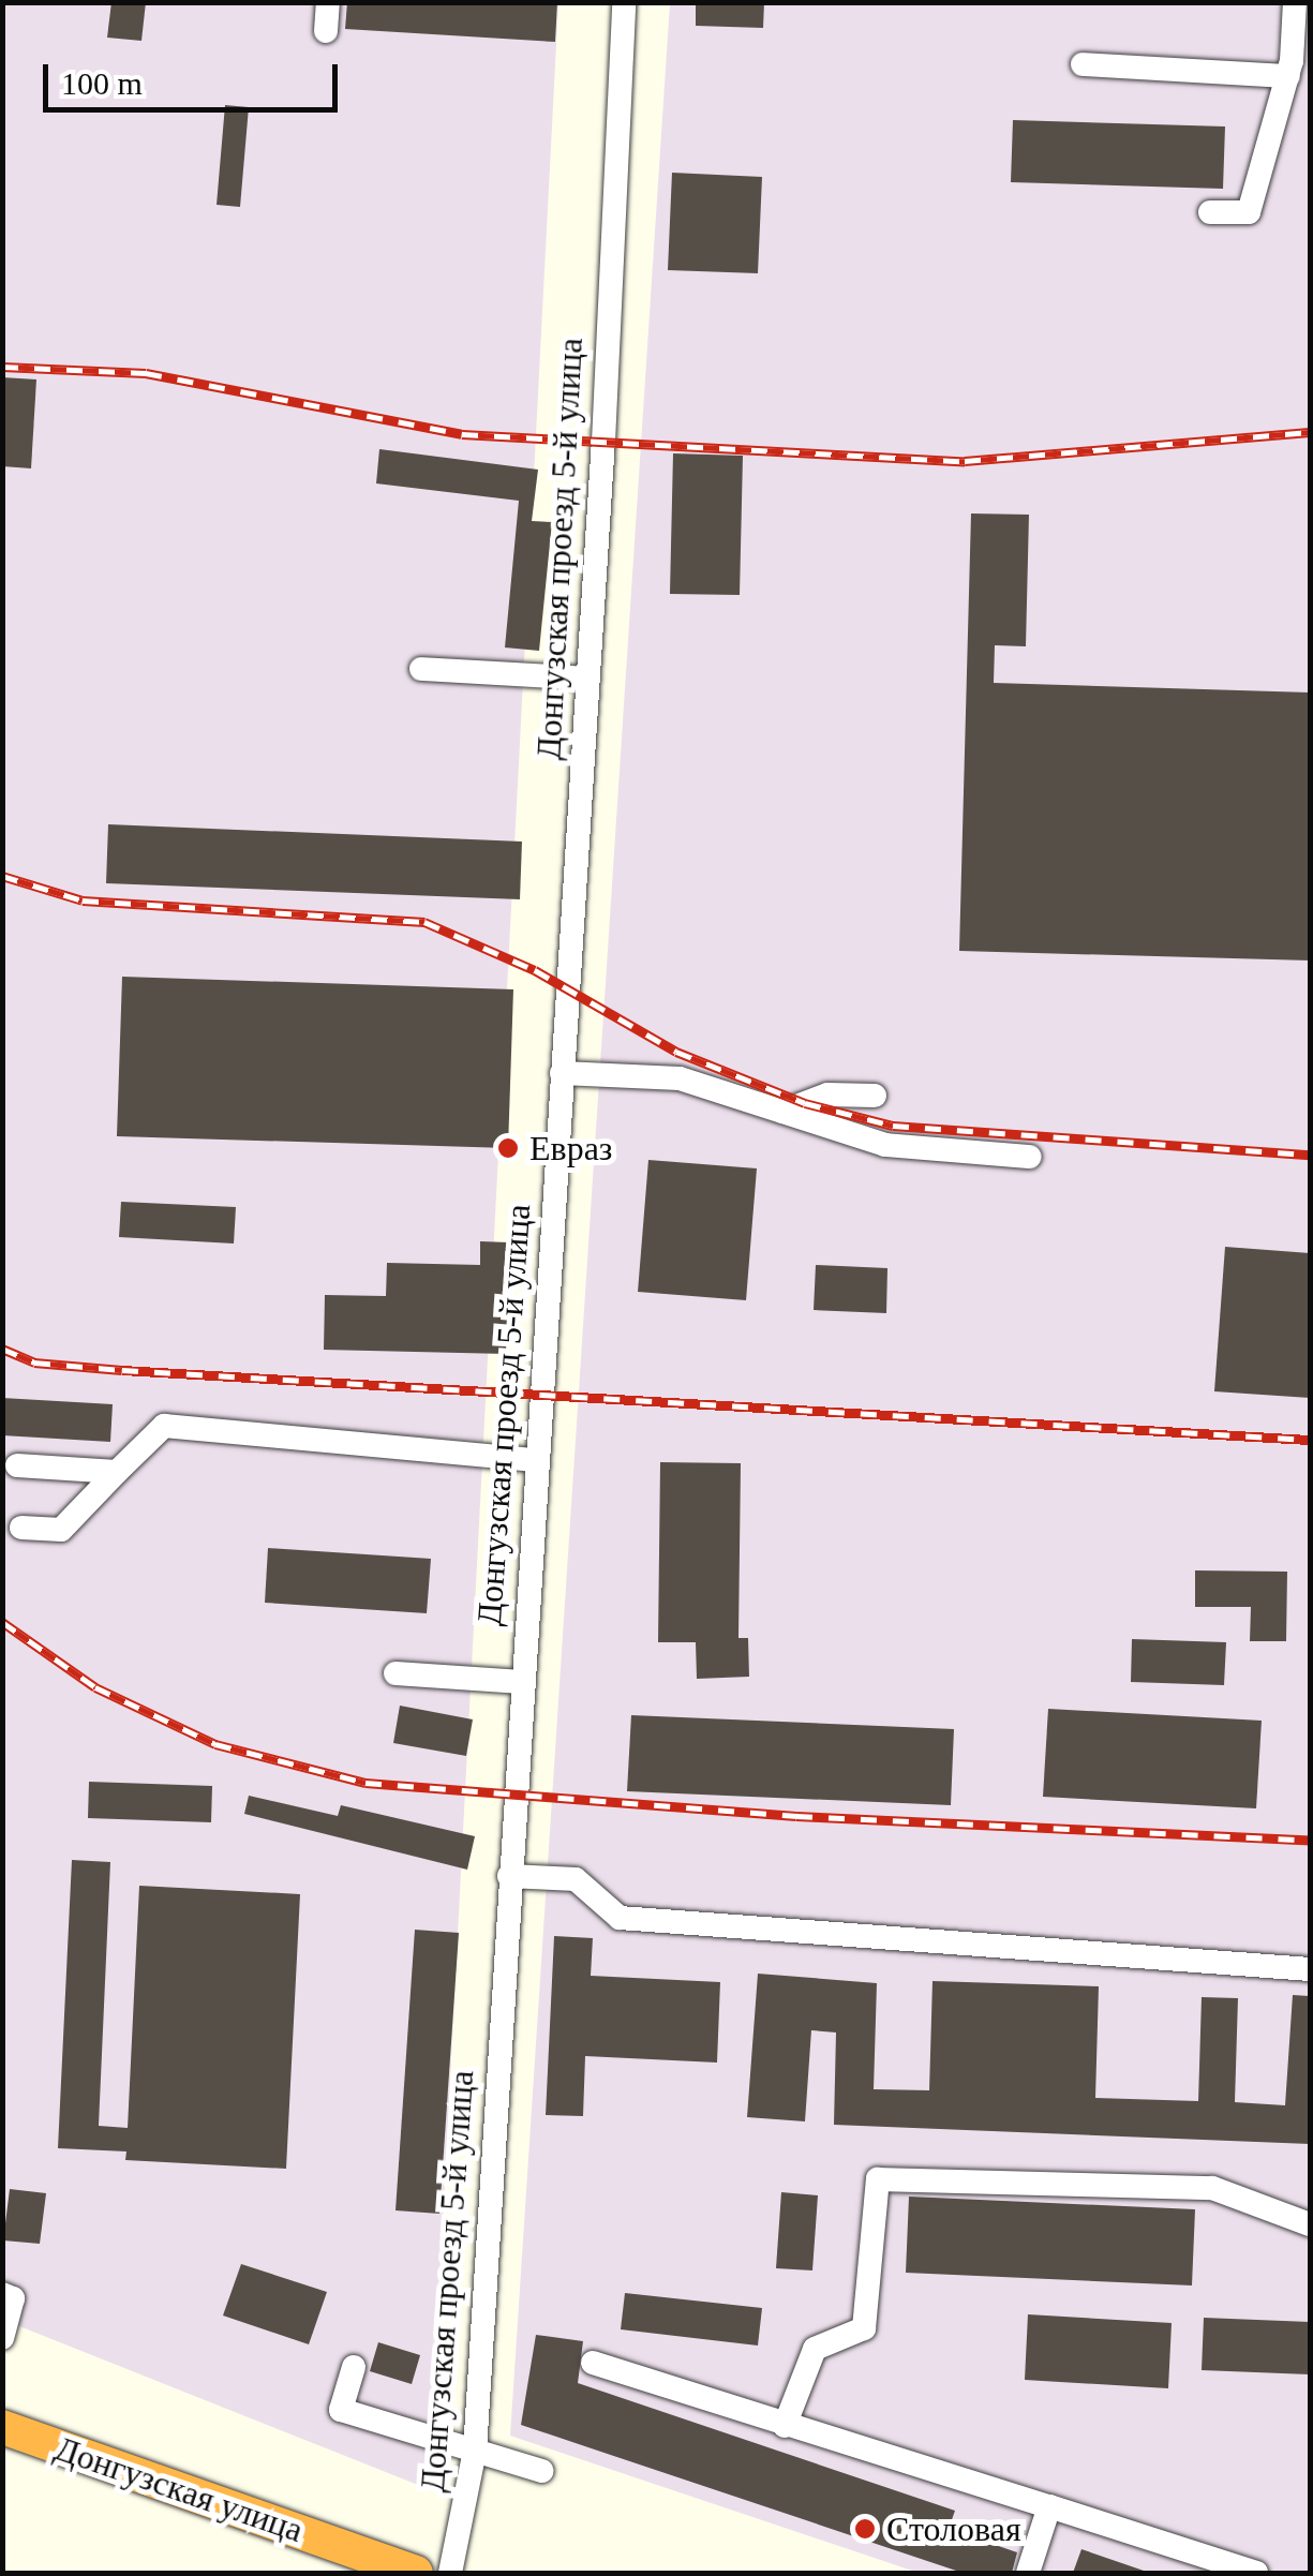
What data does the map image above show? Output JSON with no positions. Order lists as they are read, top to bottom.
{
  "streets": {
    "highway": ["Донгузская улица"],
    "street": ["Донгузская проезд 5-й улица"]
  },
  "places": ["Евраз", "Столовая"],
  "scale_bar": "100 m"
}
